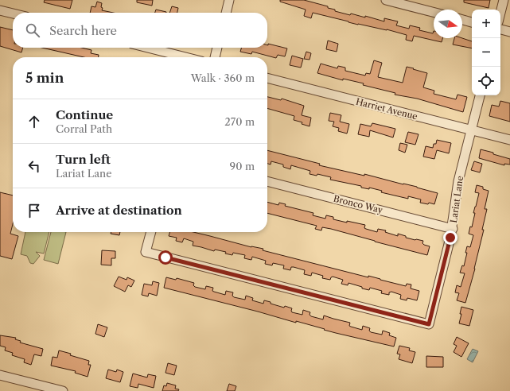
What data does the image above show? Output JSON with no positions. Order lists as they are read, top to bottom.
{
  "streets": {
    "street": ["Harriet Avenue", "Lariat Lane", "Bronco Way"]
  },
  "crossings": [
    ["Harriet Avenue", "Lariat Lane"],
    ["Lariat Lane", "Bronco Way"]
  ],
  "north": "right",
  "page": {
    "map_buttons": ["+", "−"],
    "search": "Search here",
    "heading": ["5 min", "Walk · 360 m"],
    "list": [
      ["Continue", "Corral Path", "270 m"],
      ["Turn left", "Lariat Lane", "90 m"],
      "Arrive at destination"
    ]
  }
}
